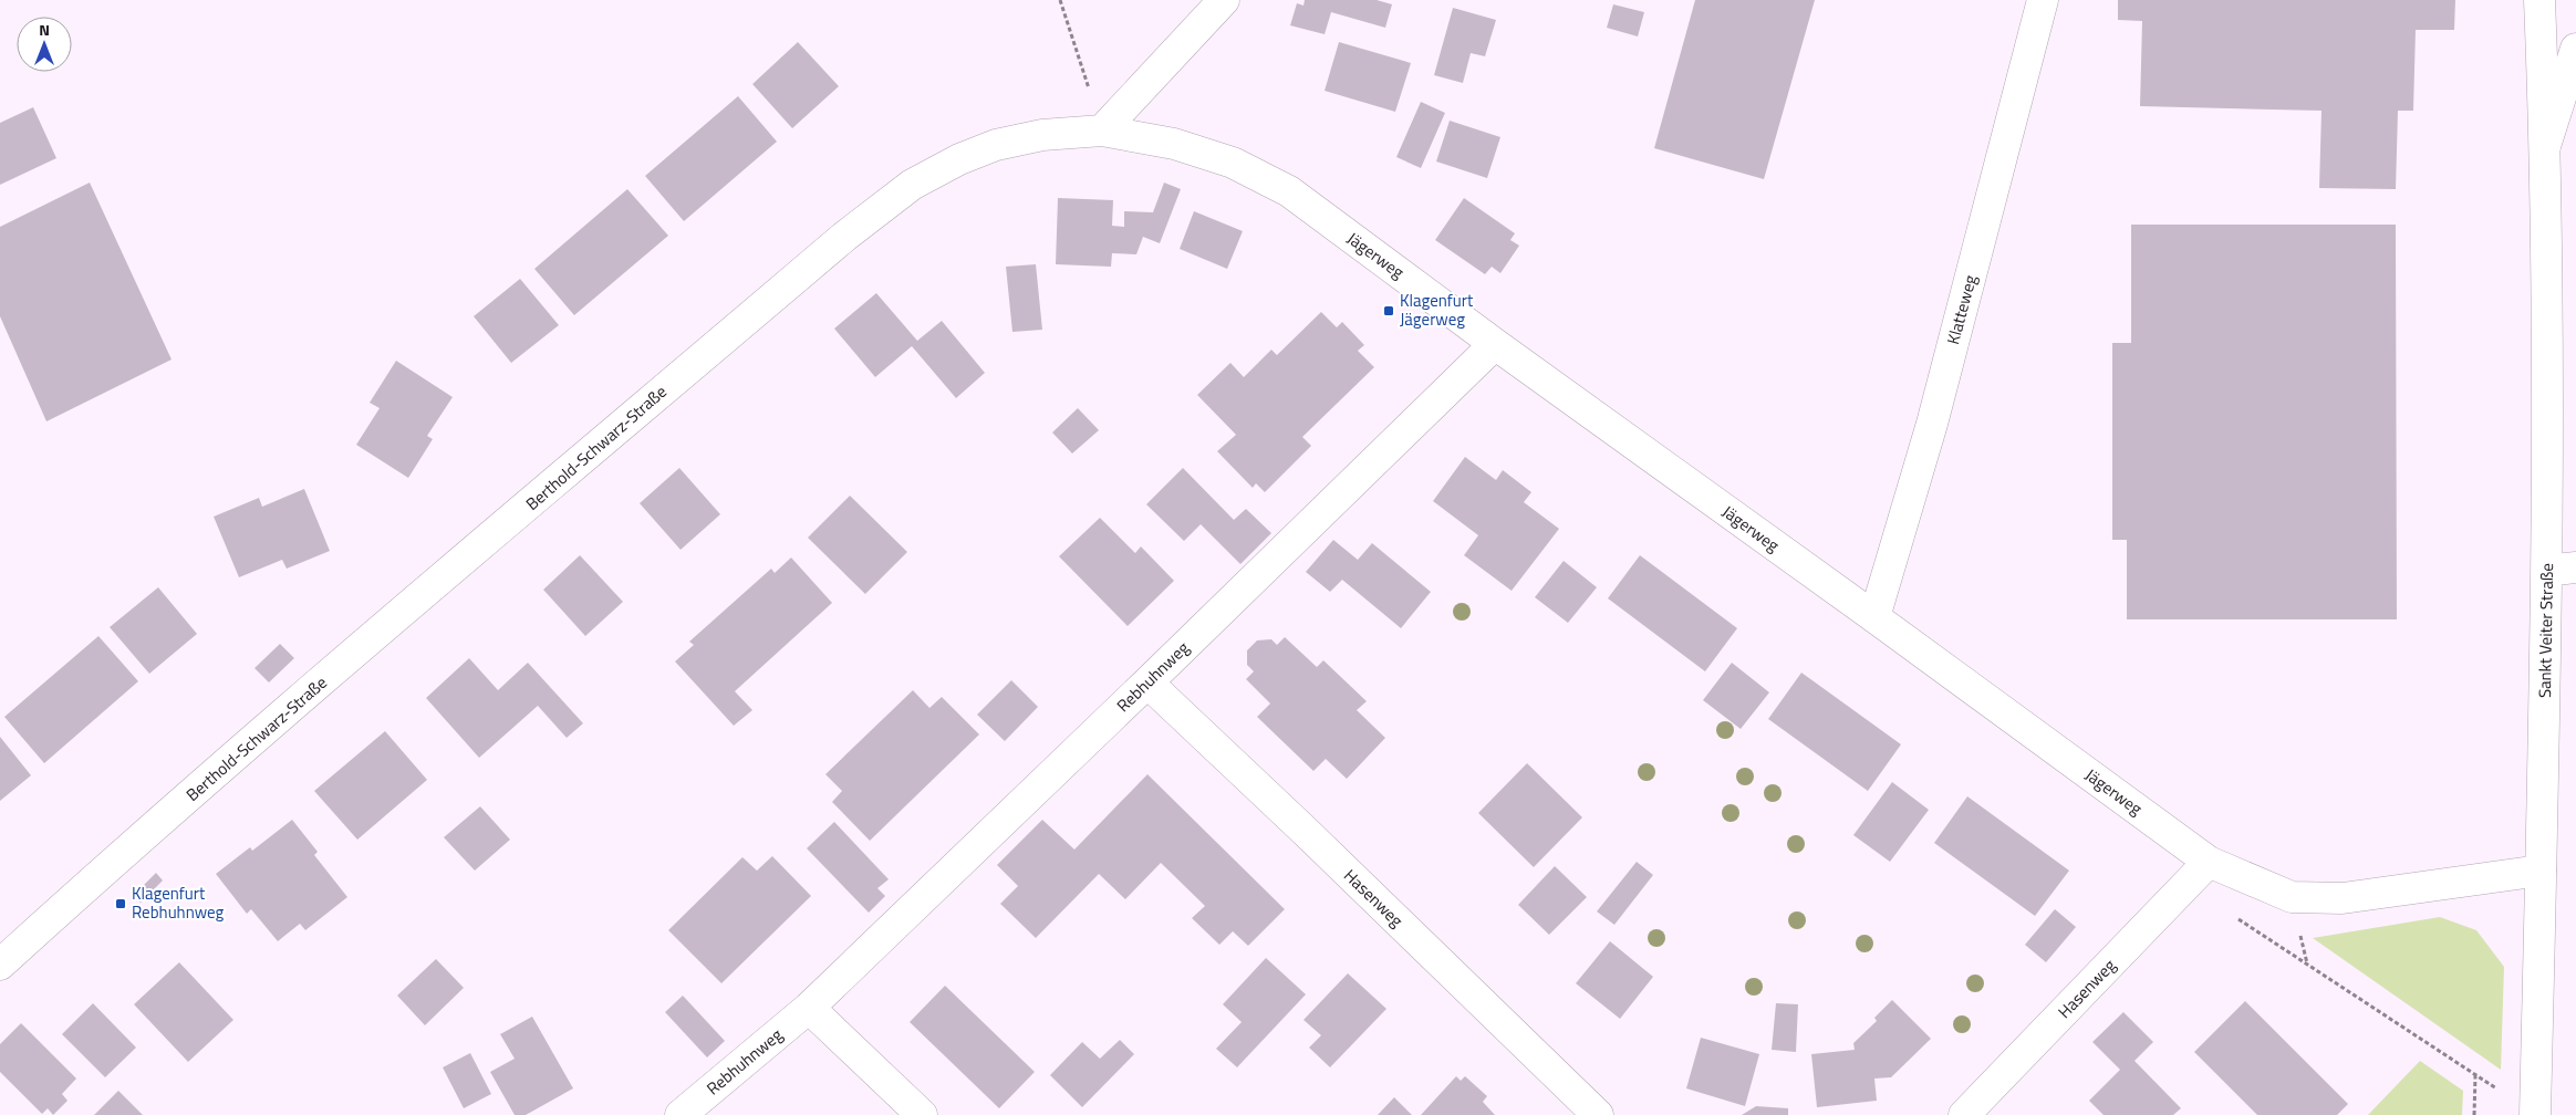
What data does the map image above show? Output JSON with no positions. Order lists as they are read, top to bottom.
{
  "streets": {
    "main road": [
      "Jägerweg",
      "Klatteweg",
      "Berthold-Schwarz-Straße",
      "Sankt Veiter Straße",
      "Rebhuhnweg",
      "Hasenweg"
    ]
  },
  "crossings": [
    ["Jägerweg", "Klatteweg"],
    ["Jägerweg", "Berthold-Schwarz-Straße"],
    ["Jägerweg", "Sankt Veiter Straße"],
    ["Jägerweg", "Rebhuhnweg"],
    ["Jägerweg", "Hasenweg"],
    ["Rebhuhnweg", "Hasenweg"]
  ],
  "places": {
    "transit": ["Klagenfurt Jägerweg", "Klagenfurt Rebhuhnweg"]
  },
  "north": "top"
}
